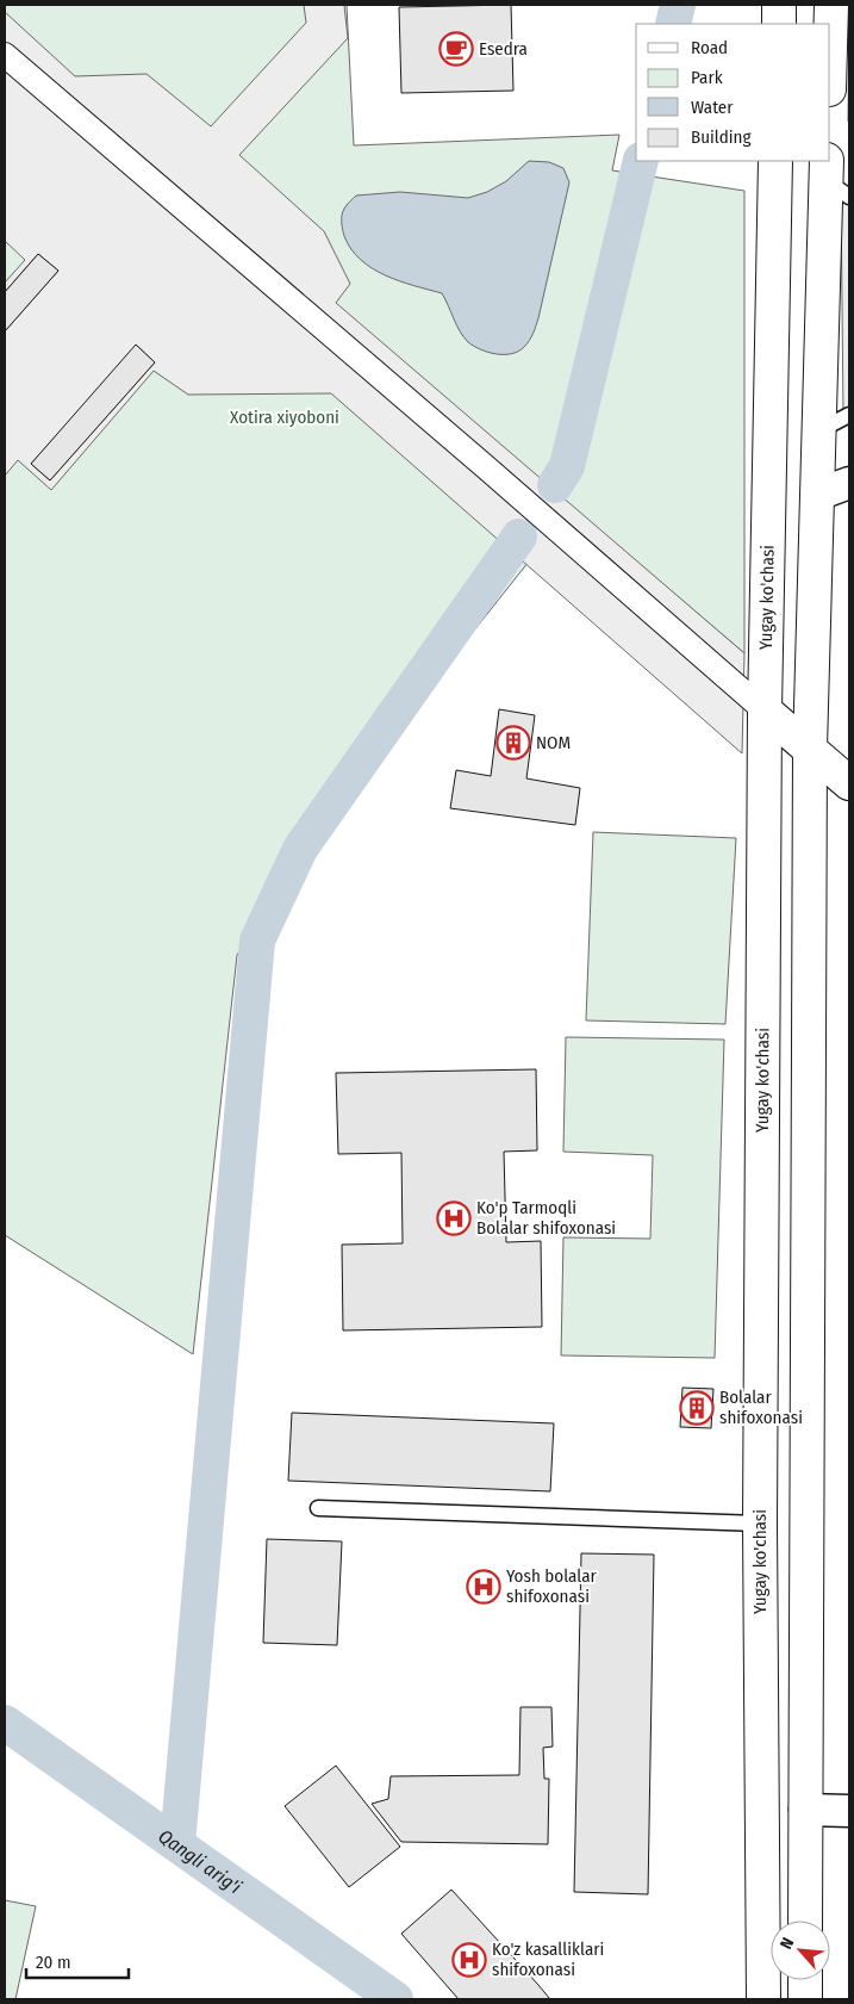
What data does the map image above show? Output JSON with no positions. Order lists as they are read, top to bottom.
{
  "streets": {
    "main road": ["Yugay ko'chasi"]
  },
  "water": ["Qangli arig'i"],
  "parks": ["Xotira xiyoboni"],
  "places": {
    "cafe": ["Esedra"],
    "building": ["NOM", "Bolalar shifoxonasi"],
    "hospital": ["Ko'p Tarmoqli Bolalar shifoxonasi", "Yosh bolalar shifoxonasi", "Ko'z kasalliklari shifoxonasi"]
  },
  "legend": [
    "Road",
    "Park",
    "Water",
    "Building"
  ],
  "scale_bar": "20 m",
  "north": "top left"
}
